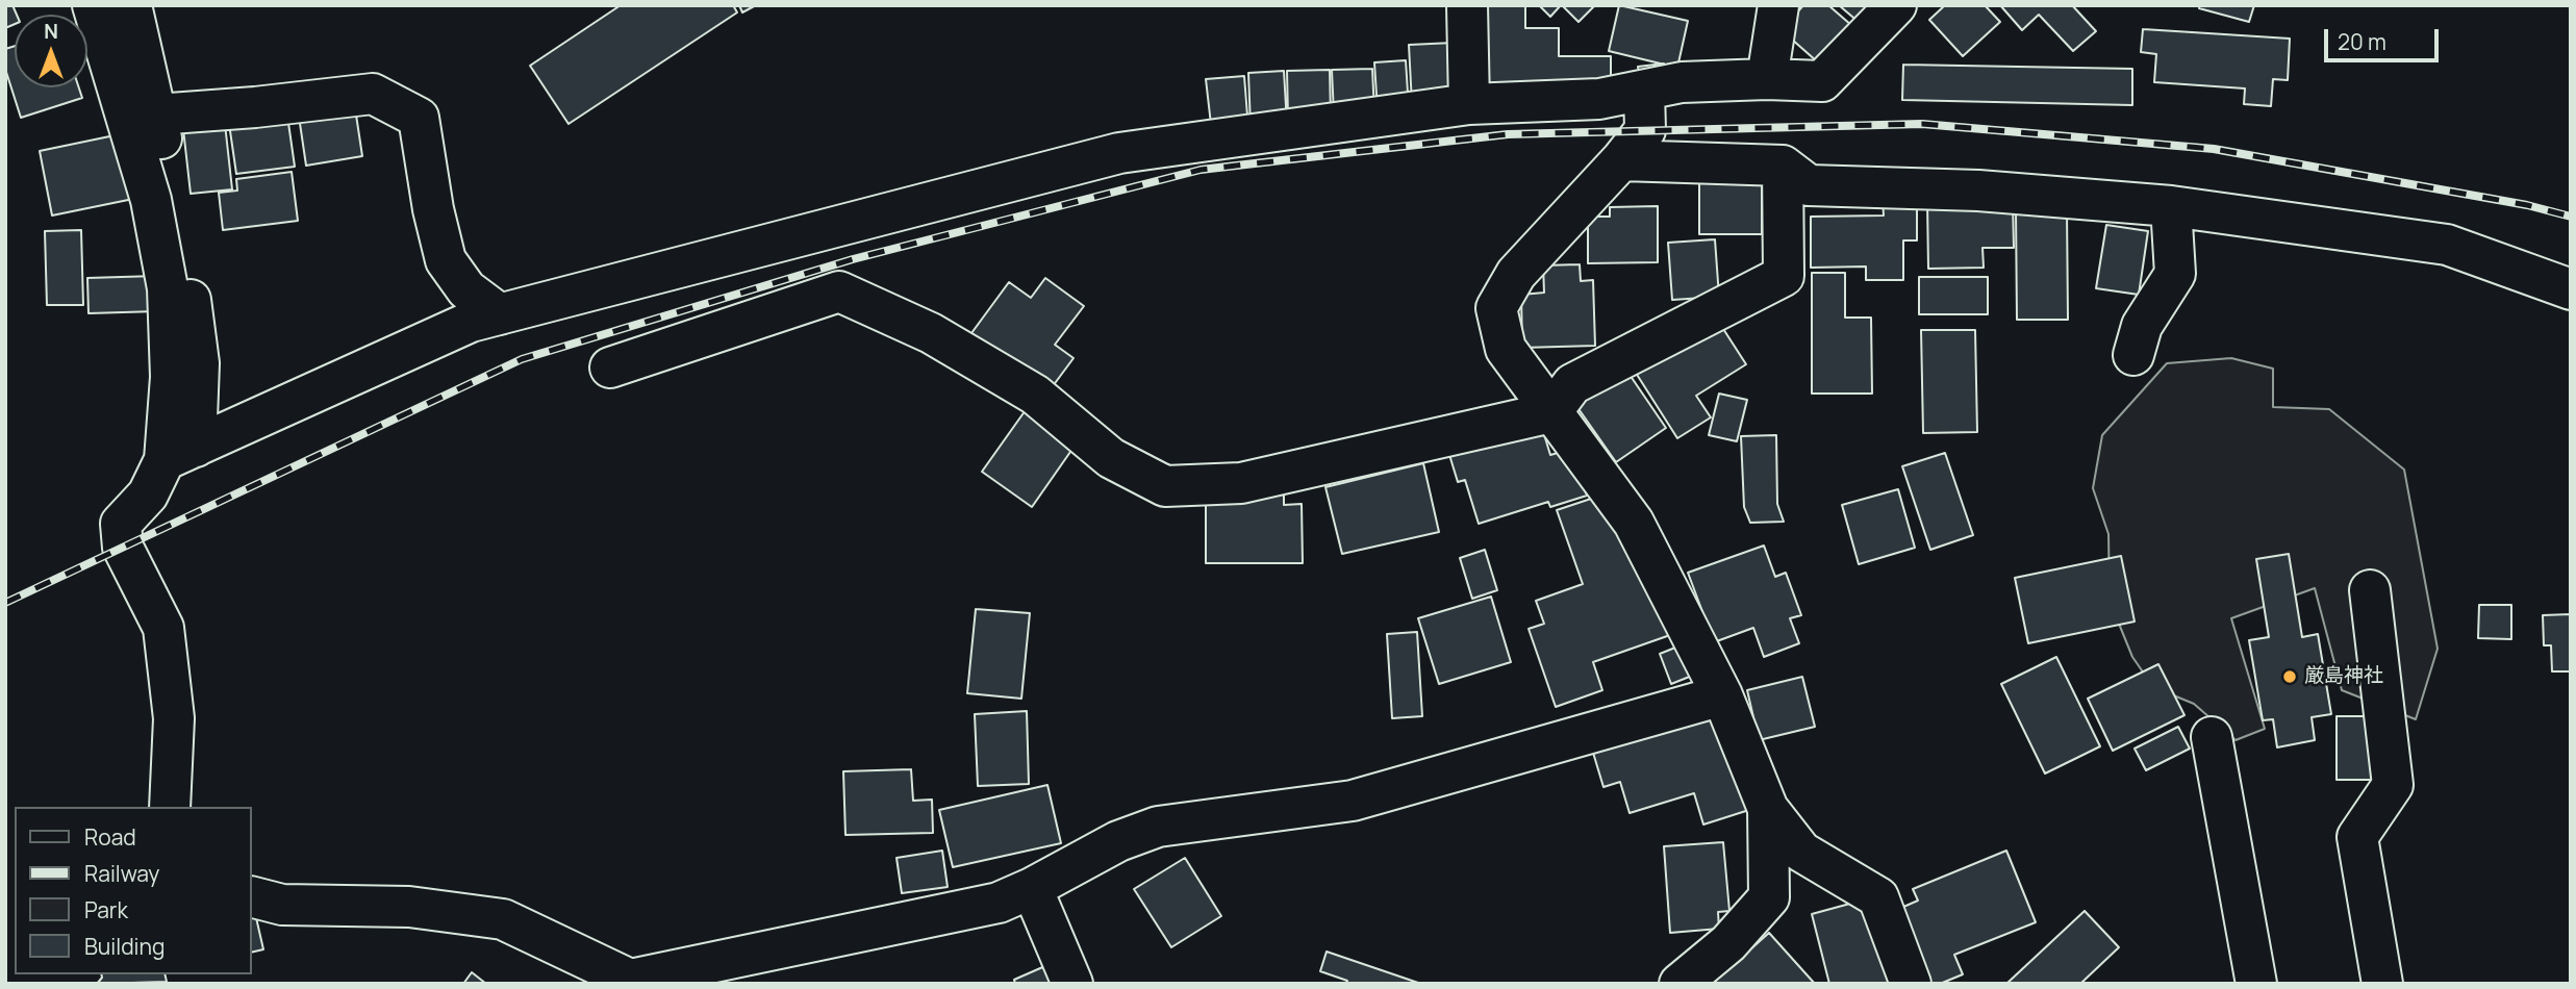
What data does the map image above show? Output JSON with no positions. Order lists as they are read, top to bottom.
{
  "places": ["厳島神社"],
  "legend": [
    "Road",
    "Railway",
    "Park",
    "Building"
  ],
  "scale_bar": "20 m",
  "north": "top"
}
